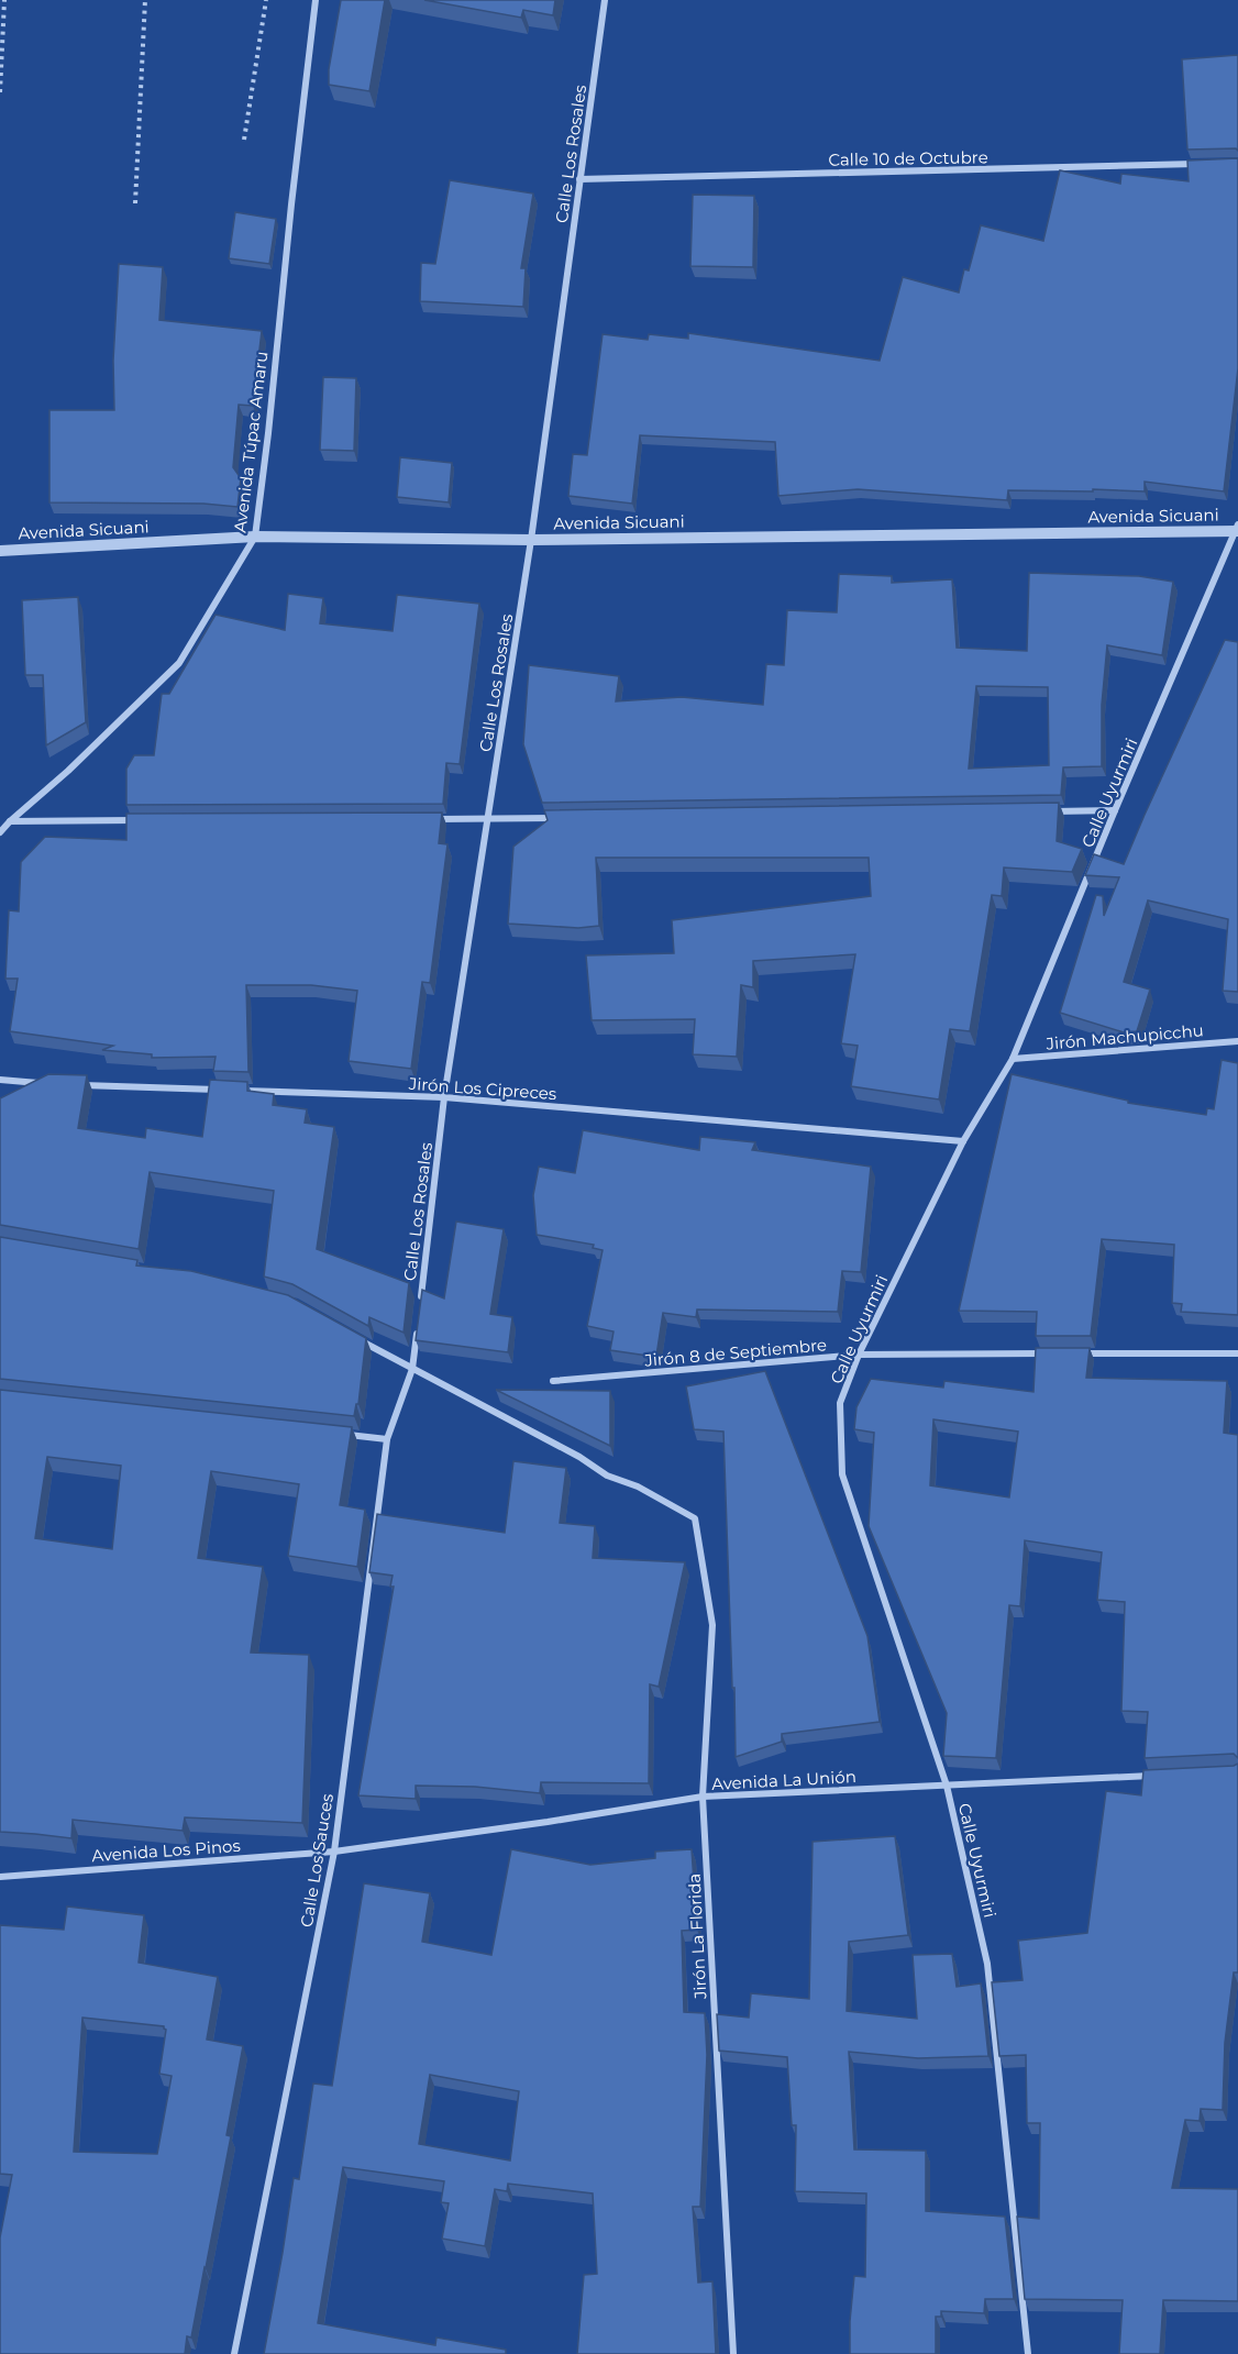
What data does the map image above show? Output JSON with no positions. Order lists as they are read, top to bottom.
{
  "streets": {
    "street": [
      "Calle Los Rosales",
      "Calle 10 de Octubre",
      "Avenida Túpac Amaru",
      "Avenida Sicuani",
      "Calle Uyurmiri",
      "Jirón Machupicchu",
      "Jirón Los Cipreces",
      "Jirón 8 de Septiembre",
      "Avenida La Unión",
      "Avenida Los Pinos",
      "Calle Los Sauces",
      "Jirón La Florida"
    ]
  },
  "crossings": [
    ["Calle Los Rosales", "Calle 10 de Octubre"],
    ["Calle Los Rosales", "Avenida Sicuani"],
    ["Calle Los Rosales", "Jirón Los Cipreces"],
    ["Avenida Túpac Amaru", "Avenida Sicuani"],
    ["Avenida Sicuani", "Calle Uyurmiri"],
    ["Calle Uyurmiri", "Jirón Machupicchu"],
    ["Calle Uyurmiri", "Jirón Los Cipreces"],
    ["Calle Uyurmiri", "Jirón 8 de Septiembre"],
    ["Calle Uyurmiri", "Avenida La Unión"],
    ["Avenida La Unión", "Avenida Los Pinos"],
    ["Avenida La Unión", "Calle Los Sauces"],
    ["Avenida La Unión", "Jirón La Florida"],
    ["Avenida Los Pinos", "Calle Los Sauces"],
    ["Calle Los Sauces", "Jirón La Florida"]
  ]
}
